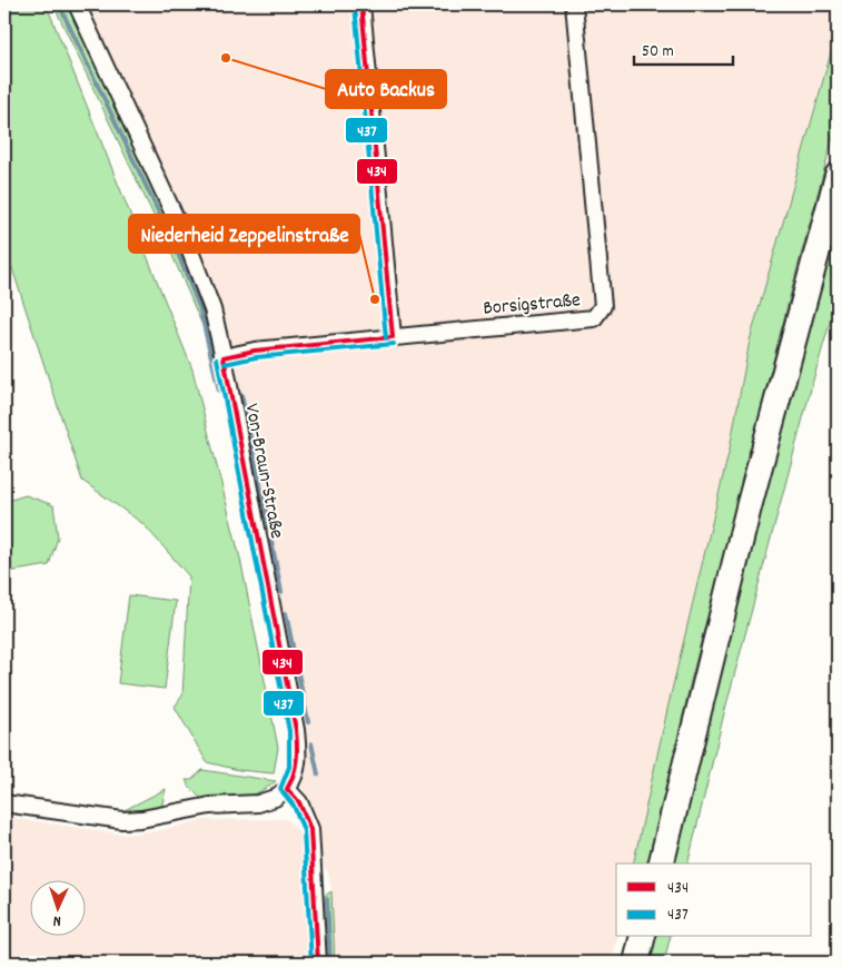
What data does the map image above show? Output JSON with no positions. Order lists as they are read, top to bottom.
{
  "streets": {
    "street": ["Borsigstraße", "Von-Braun-Straße"]
  },
  "crossings": [
    ["Borsigstraße", "Von-Braun-Straße"]
  ],
  "places": ["Auto Backus", "Niederheid Zeppelinstraße"],
  "lines": ["transit line 434", "transit line 437"],
  "legend": ["434", "437"],
  "scale_bar": "50 m",
  "north": "bottom"
}
